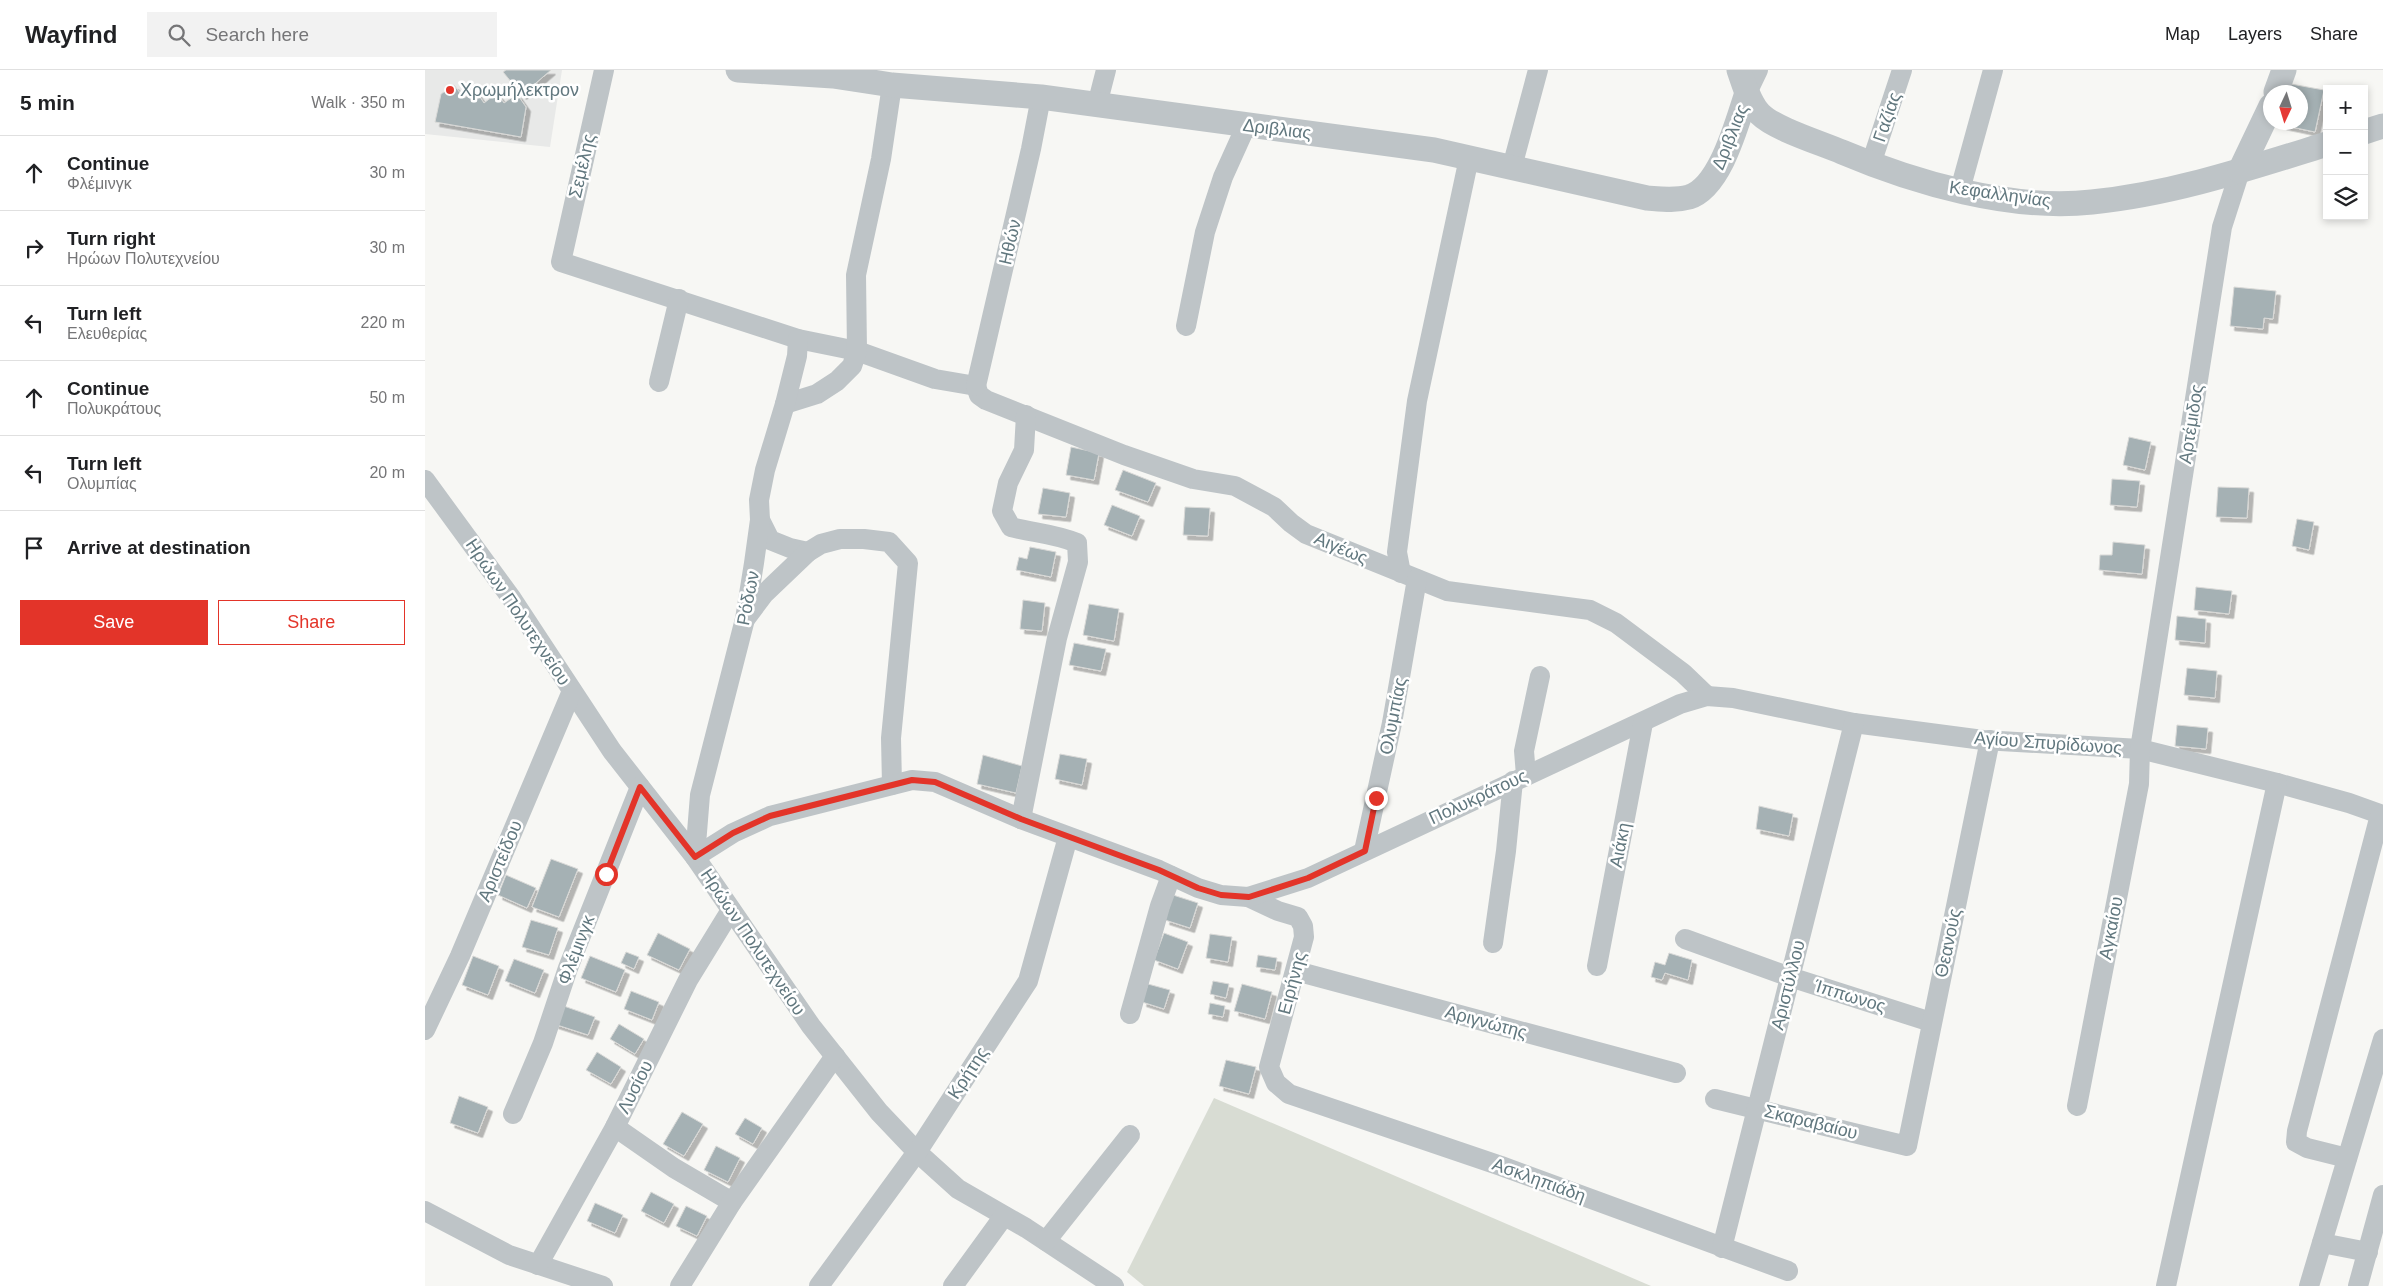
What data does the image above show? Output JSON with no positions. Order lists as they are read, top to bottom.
{
  "streets": {
    "street": [
      "Γαζίας",
      "Δριβλιας",
      "Σεμέλης",
      "Κεφαλληνίας",
      "Ηθών",
      "Αρτέμιδος",
      "Αιγέως",
      "Ρόδων",
      "Ηρώων Πολυτεχνείου",
      "Ολυμπίας",
      "Αγίου Σπυρίδωνος",
      "Πολυκράτους",
      "Αιάκη",
      "Αριστείδου",
      "Αγκαίου",
      "Θεανούς",
      "Φλέμινγκ",
      "Ειρήνης",
      "Αριστύλλου",
      "Ίππωνος",
      "Αριγνώτης",
      "Κρήτης",
      "Λυσίου",
      "Σκαραβαίου",
      "Ασκληπιάδη"
    ]
  },
  "crossings": [
    ["Γαζίας", "Κεφαλληνίας"],
    ["Δριβλιας", "Κεφαλληνίας"],
    ["Δριβλιας", "Ηθών"],
    ["Δριβλιας", "Ολυμπίας"],
    ["Κεφαλληνίας", "Αρτέμιδος"],
    ["Ηθών", "Αιγέως"],
    ["Αρτέμιδος", "Αγίου Σπυρίδωνος"],
    ["Αρτέμιδος", "Αγκαίου"],
    ["Αιγέως", "Ολυμπίας"],
    ["Αιγέως", "Αγίου Σπυρίδωνος"],
    ["Αιγέως", "Πολυκράτους"],
    ["Ρόδων", "Ηρώων Πολυτεχνείου"],
    ["Ηρώων Πολυτεχνείου", "Αριστείδου"],
    ["Ηρώων Πολυτεχνείου", "Φλέμινγκ"],
    ["Ηρώων Πολυτεχνείου", "Κρήτης"],
    ["Ηρώων Πολυτεχνείου", "Λυσίου"],
    ["Ολυμπίας", "Πολυκράτους"],
    ["Αγίου Σπυρίδωνος", "Πολυκράτους"],
    ["Αγίου Σπυρίδωνος", "Αγκαίου"],
    ["Αγίου Σπυρίδωνος", "Θεανούς"],
    ["Αγίου Σπυρίδωνος", "Αριστύλλου"],
    ["Πολυκράτους", "Αιάκη"],
    ["Πολυκράτους", "Ειρήνης"],
    ["Θεανούς", "Ίππωνος"],
    ["Θεανούς", "Σκαραβαίου"],
    ["Ειρήνης", "Αριγνώτης"],
    ["Ειρήνης", "Ασκληπιάδη"],
    ["Αριστύλλου", "Ίππωνος"],
    ["Αριστύλλου", "Σκαραβαίου"],
    ["Αριστύλλου", "Ασκληπιάδη"]
  ],
  "places": ["Χρωμήλεκτρον"],
  "north": "bottom",
  "page": {
    "header": "Wayfind",
    "search": "Search here",
    "nav": ["Map", "Layers", "Share"],
    "heading": ["5 min", "Walk · 350 m"],
    "map_buttons": ["+", "−"],
    "list": [
      ["Continue", "Φλέμινγκ", "30 m"],
      ["Turn right", "Ηρώων Πολυτεχνείου", "30 m"],
      ["Turn left", "Ελευθερίας", "220 m"],
      ["Continue", "Πολυκράτους", "50 m"],
      ["Turn left", "Ολυμπίας", "20 m"],
      "Arrive at destination"
    ],
    "buttons": ["Save", "Share"]
  }
}
